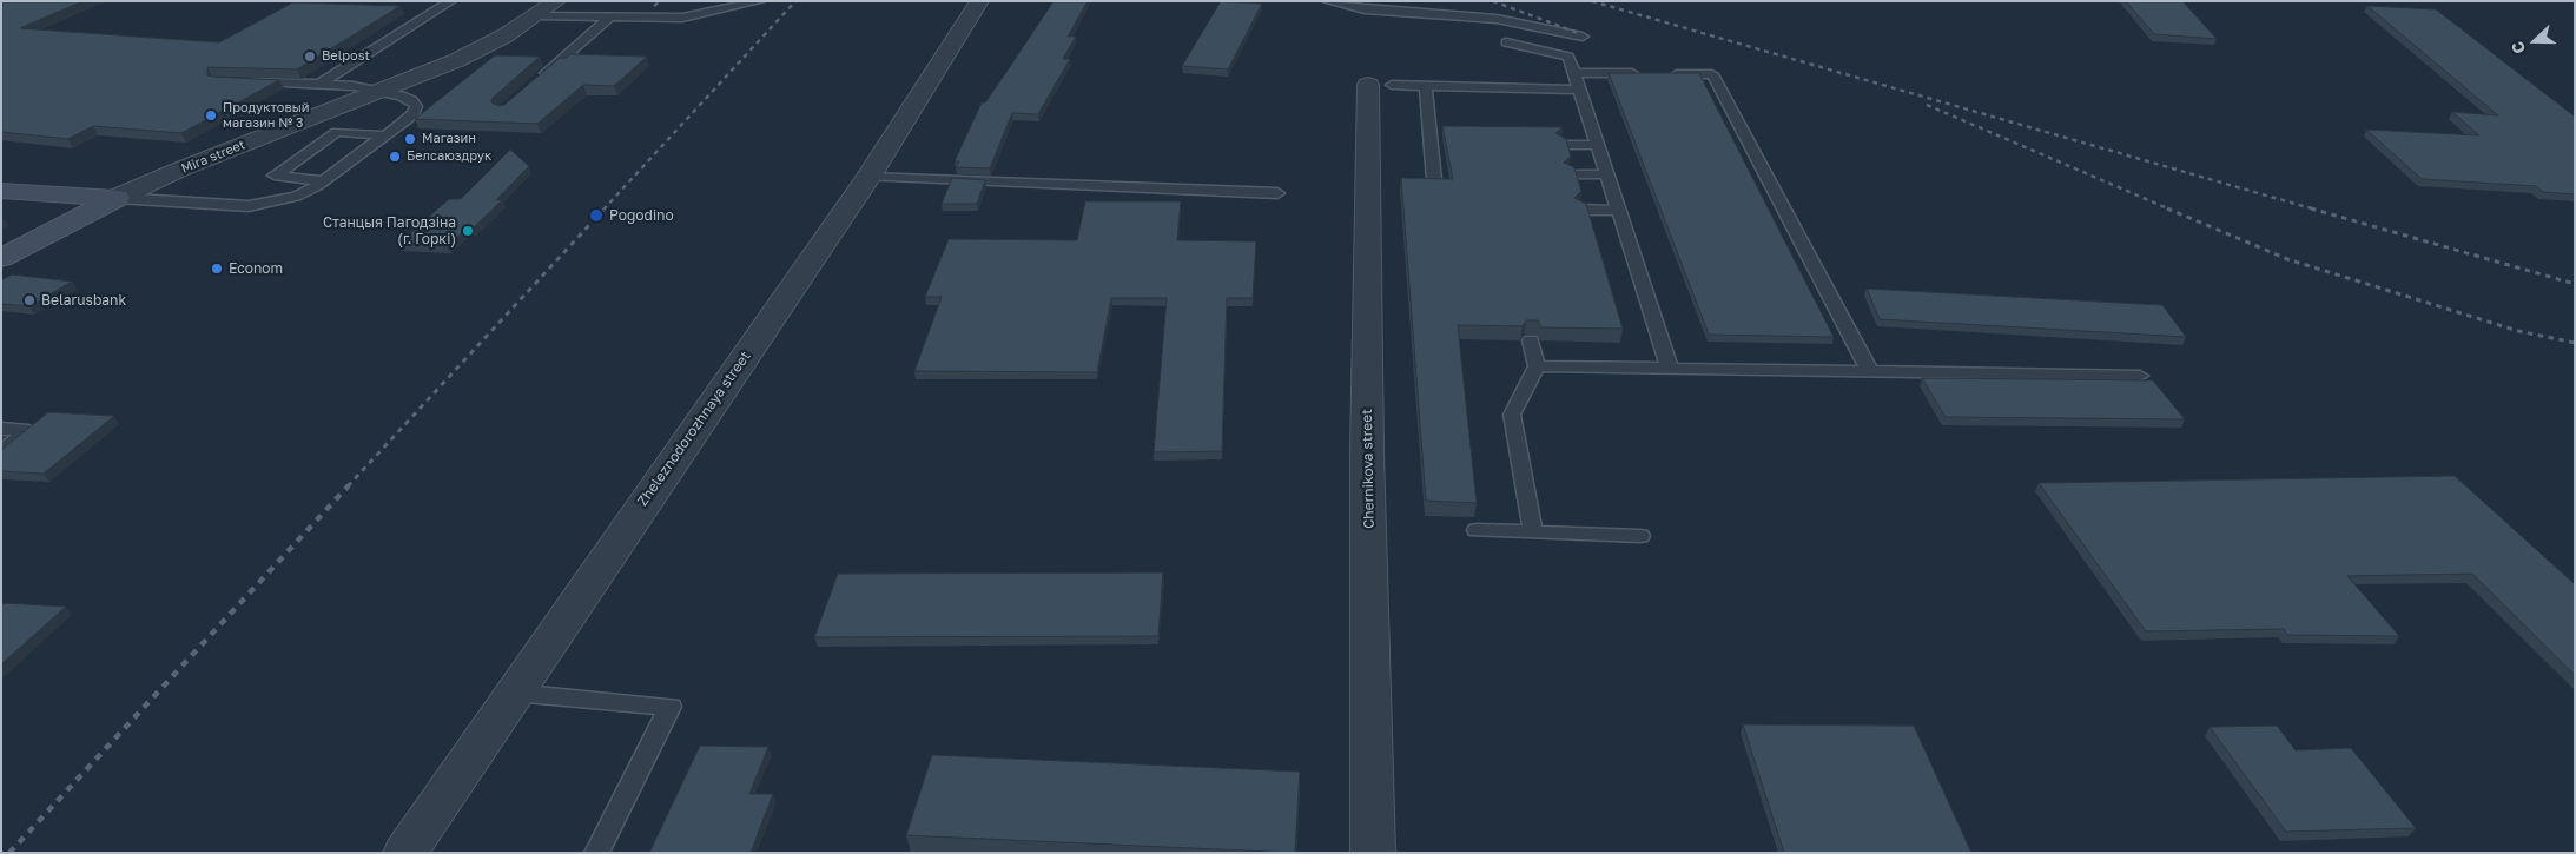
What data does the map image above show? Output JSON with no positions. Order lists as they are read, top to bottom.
{
  "streets": {
    "main road": ["Mira street"],
    "street": ["Zheleznodorozhnaya street", "Chernikova street"]
  },
  "places": [
    "Belpost",
    "Продуктовый магазин № 3",
    "Магазин",
    "Белсаюздрук",
    "Pogodino",
    "Станцыя Пагодзіна (г. Горкі)",
    "Econom",
    "Belarusbank"
  ],
  "north": "left"
}
